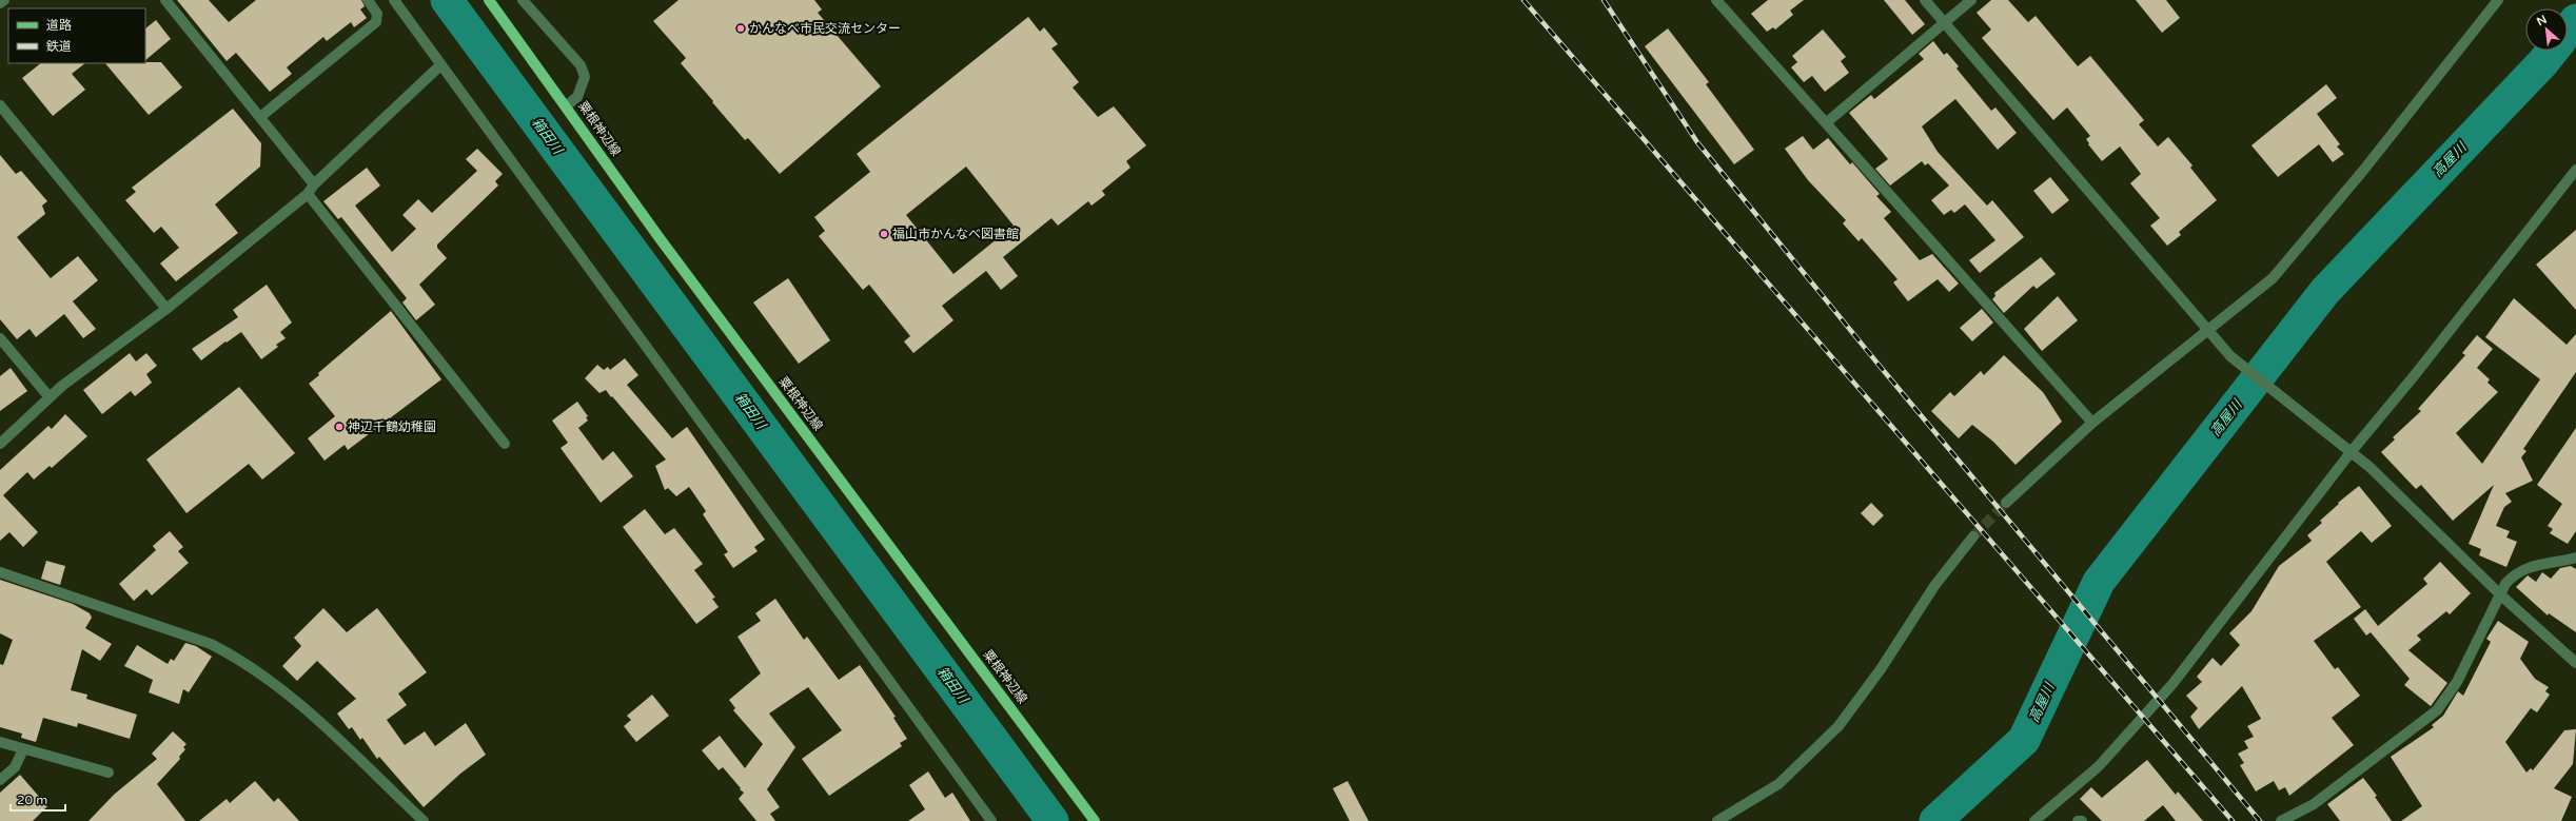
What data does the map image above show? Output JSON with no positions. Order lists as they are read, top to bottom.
{
  "streets": {
    "main road": ["粟根神辺線"]
  },
  "water": ["箱田川", "高屋川"],
  "places": ["かんなべ市民交流センター", "福山市かんなべ図書館", "神辺千鶴幼稚園"],
  "legend": ["道路", "鉄道"],
  "scale_bar": "20 m",
  "north": "top left"
}
